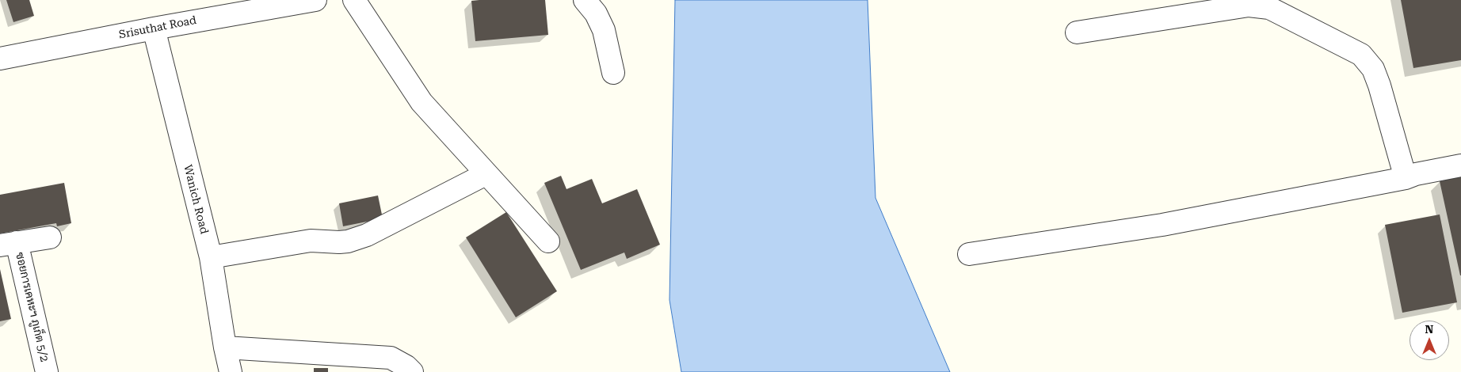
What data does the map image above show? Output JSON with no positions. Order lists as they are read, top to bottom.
{
  "streets": {
    "street": ["Srisuthat Road", "Wanich Road", "ซอยการเคหะฯ ภูเก็ต 5/2"]
  },
  "crossings": [
    ["Srisuthat Road", "Wanich Road"]
  ],
  "north": "top"
}
